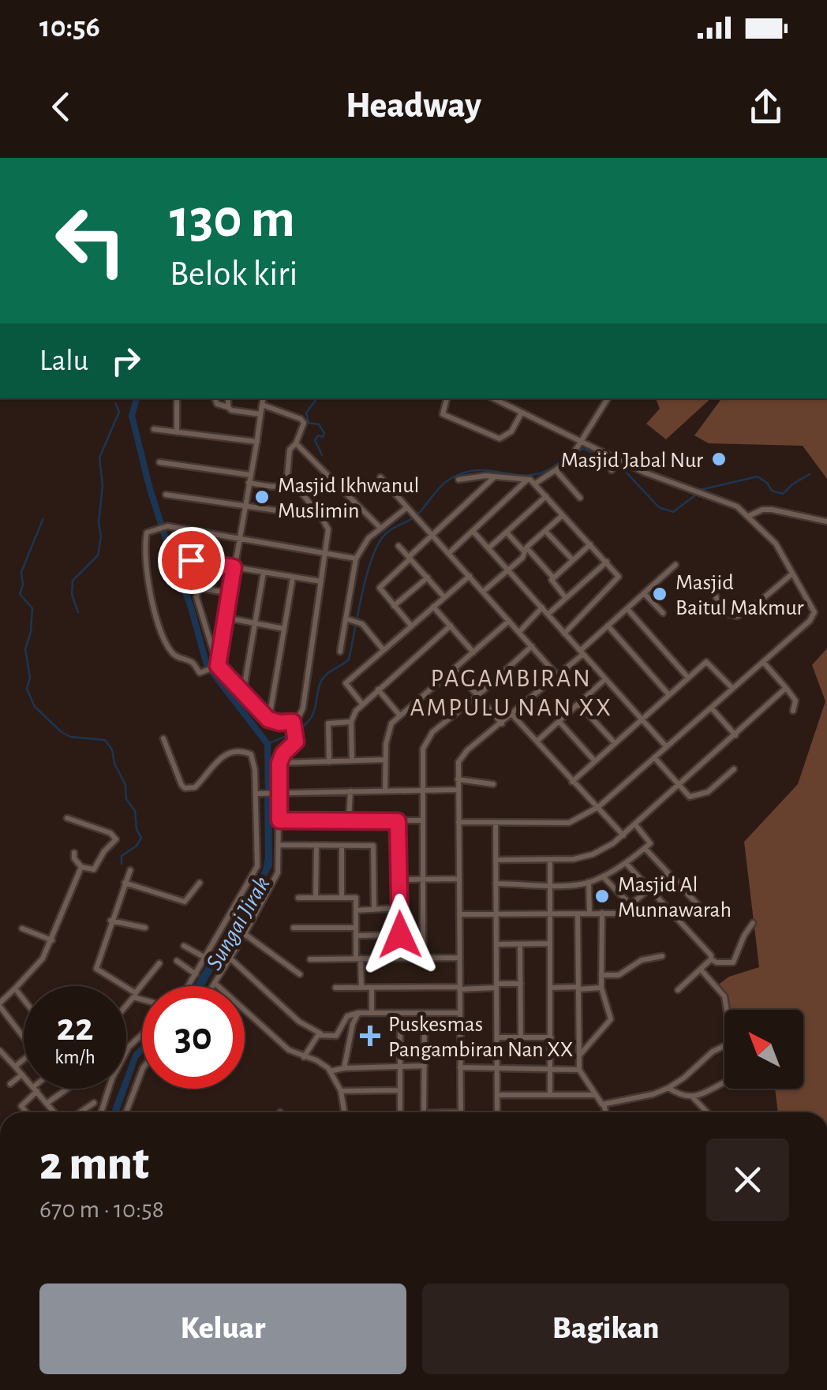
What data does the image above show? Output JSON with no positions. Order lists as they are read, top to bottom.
{
  "districts": ["PAGAMBIRAN AMPULU NAN XX"],
  "water": ["Sungai Jirak"],
  "places": {
    "other": [
      "Masjid Jabal Nur",
      "Masjid Ikhwanul Muslimin",
      "Masjid Baitul Makmur",
      "Masjid Al Munnawarah"
    ],
    "health": ["Puskesmas Pangambiran Nan XX"]
  },
  "north": "top left",
  "page": {
    "status": "10:56",
    "header": "Headway",
    "turn": ["130 m", "Belok kiri"],
    "then": "Lalu",
    "speed": "22 km/h",
    "limit": "30",
    "heading": ["2 mnt", "670 m · 10:58"],
    "buttons": ["Keluar", "Bagikan"]
  }
}
